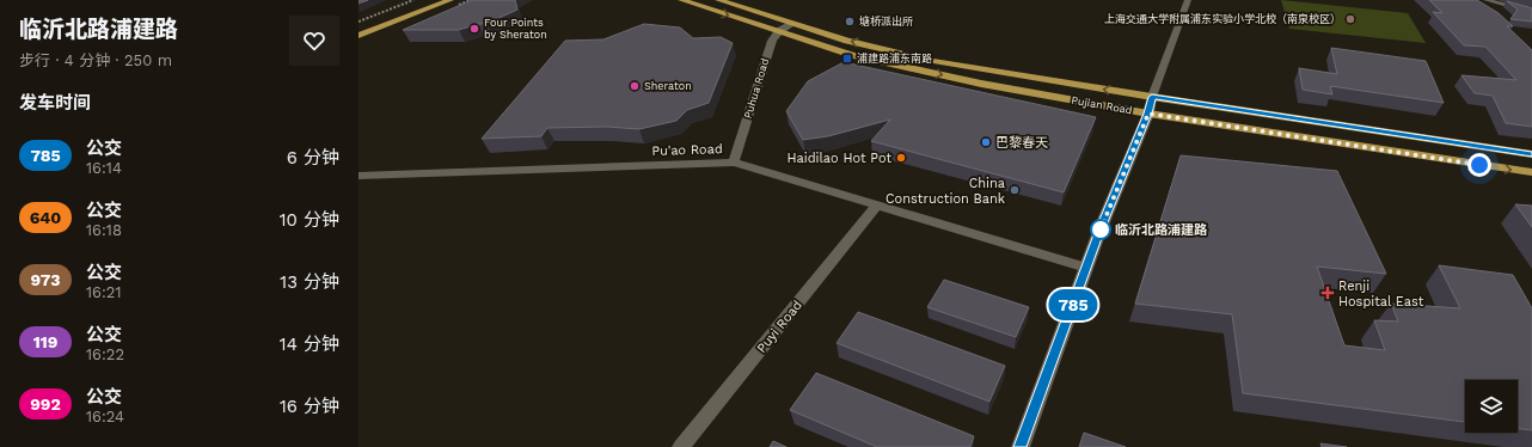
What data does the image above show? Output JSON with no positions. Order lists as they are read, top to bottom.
{
  "streets": {
    "main road": ["Pujian Road"],
    "street": ["Puhua Road", "Pu'ao Road", "Puyi Road"]
  },
  "crossings": [
    ["Puhua Road", "Pujian Road"],
    ["Puhua Road", "Pu'ao Road"],
    ["Pu'ao Road", "Puyi Road"]
  ],
  "places": {
    "other": [
      "上海交通大学附属浦东实验小学北校（南泉校区）",
      "塘桥派出所",
      "Four Points by Sheraton",
      "Sheraton",
      "巴黎春天",
      "Haidilao Hot Pot",
      "China Construction Bank",
      "临沂北路浦建路"
    ],
    "transit": ["浦建路浦东南路"],
    "health": ["Renji Hospital East"]
  },
  "lines": ["bus line 785"],
  "page": {
    "heading": [
      ["临沂北路浦建路", "步行 · 4 分钟 · 250 m"],
      "发车时间"
    ],
    "on_map": "785",
    "list": [
      {
        "mark": "785",
        "name": "公交",
        "note": "16:14",
        "value": "6 分钟"
      },
      {
        "mark": "640",
        "name": "公交",
        "note": "16:18",
        "value": "10 分钟"
      },
      {
        "mark": "973",
        "name": "公交",
        "note": "16:21",
        "value": "13 分钟"
      },
      {
        "mark": "119",
        "name": "公交",
        "note": "16:22",
        "value": "14 分钟"
      },
      {
        "mark": "992",
        "name": "公交",
        "note": "16:24",
        "value": "16 分钟"
      }
    ]
  }
}
